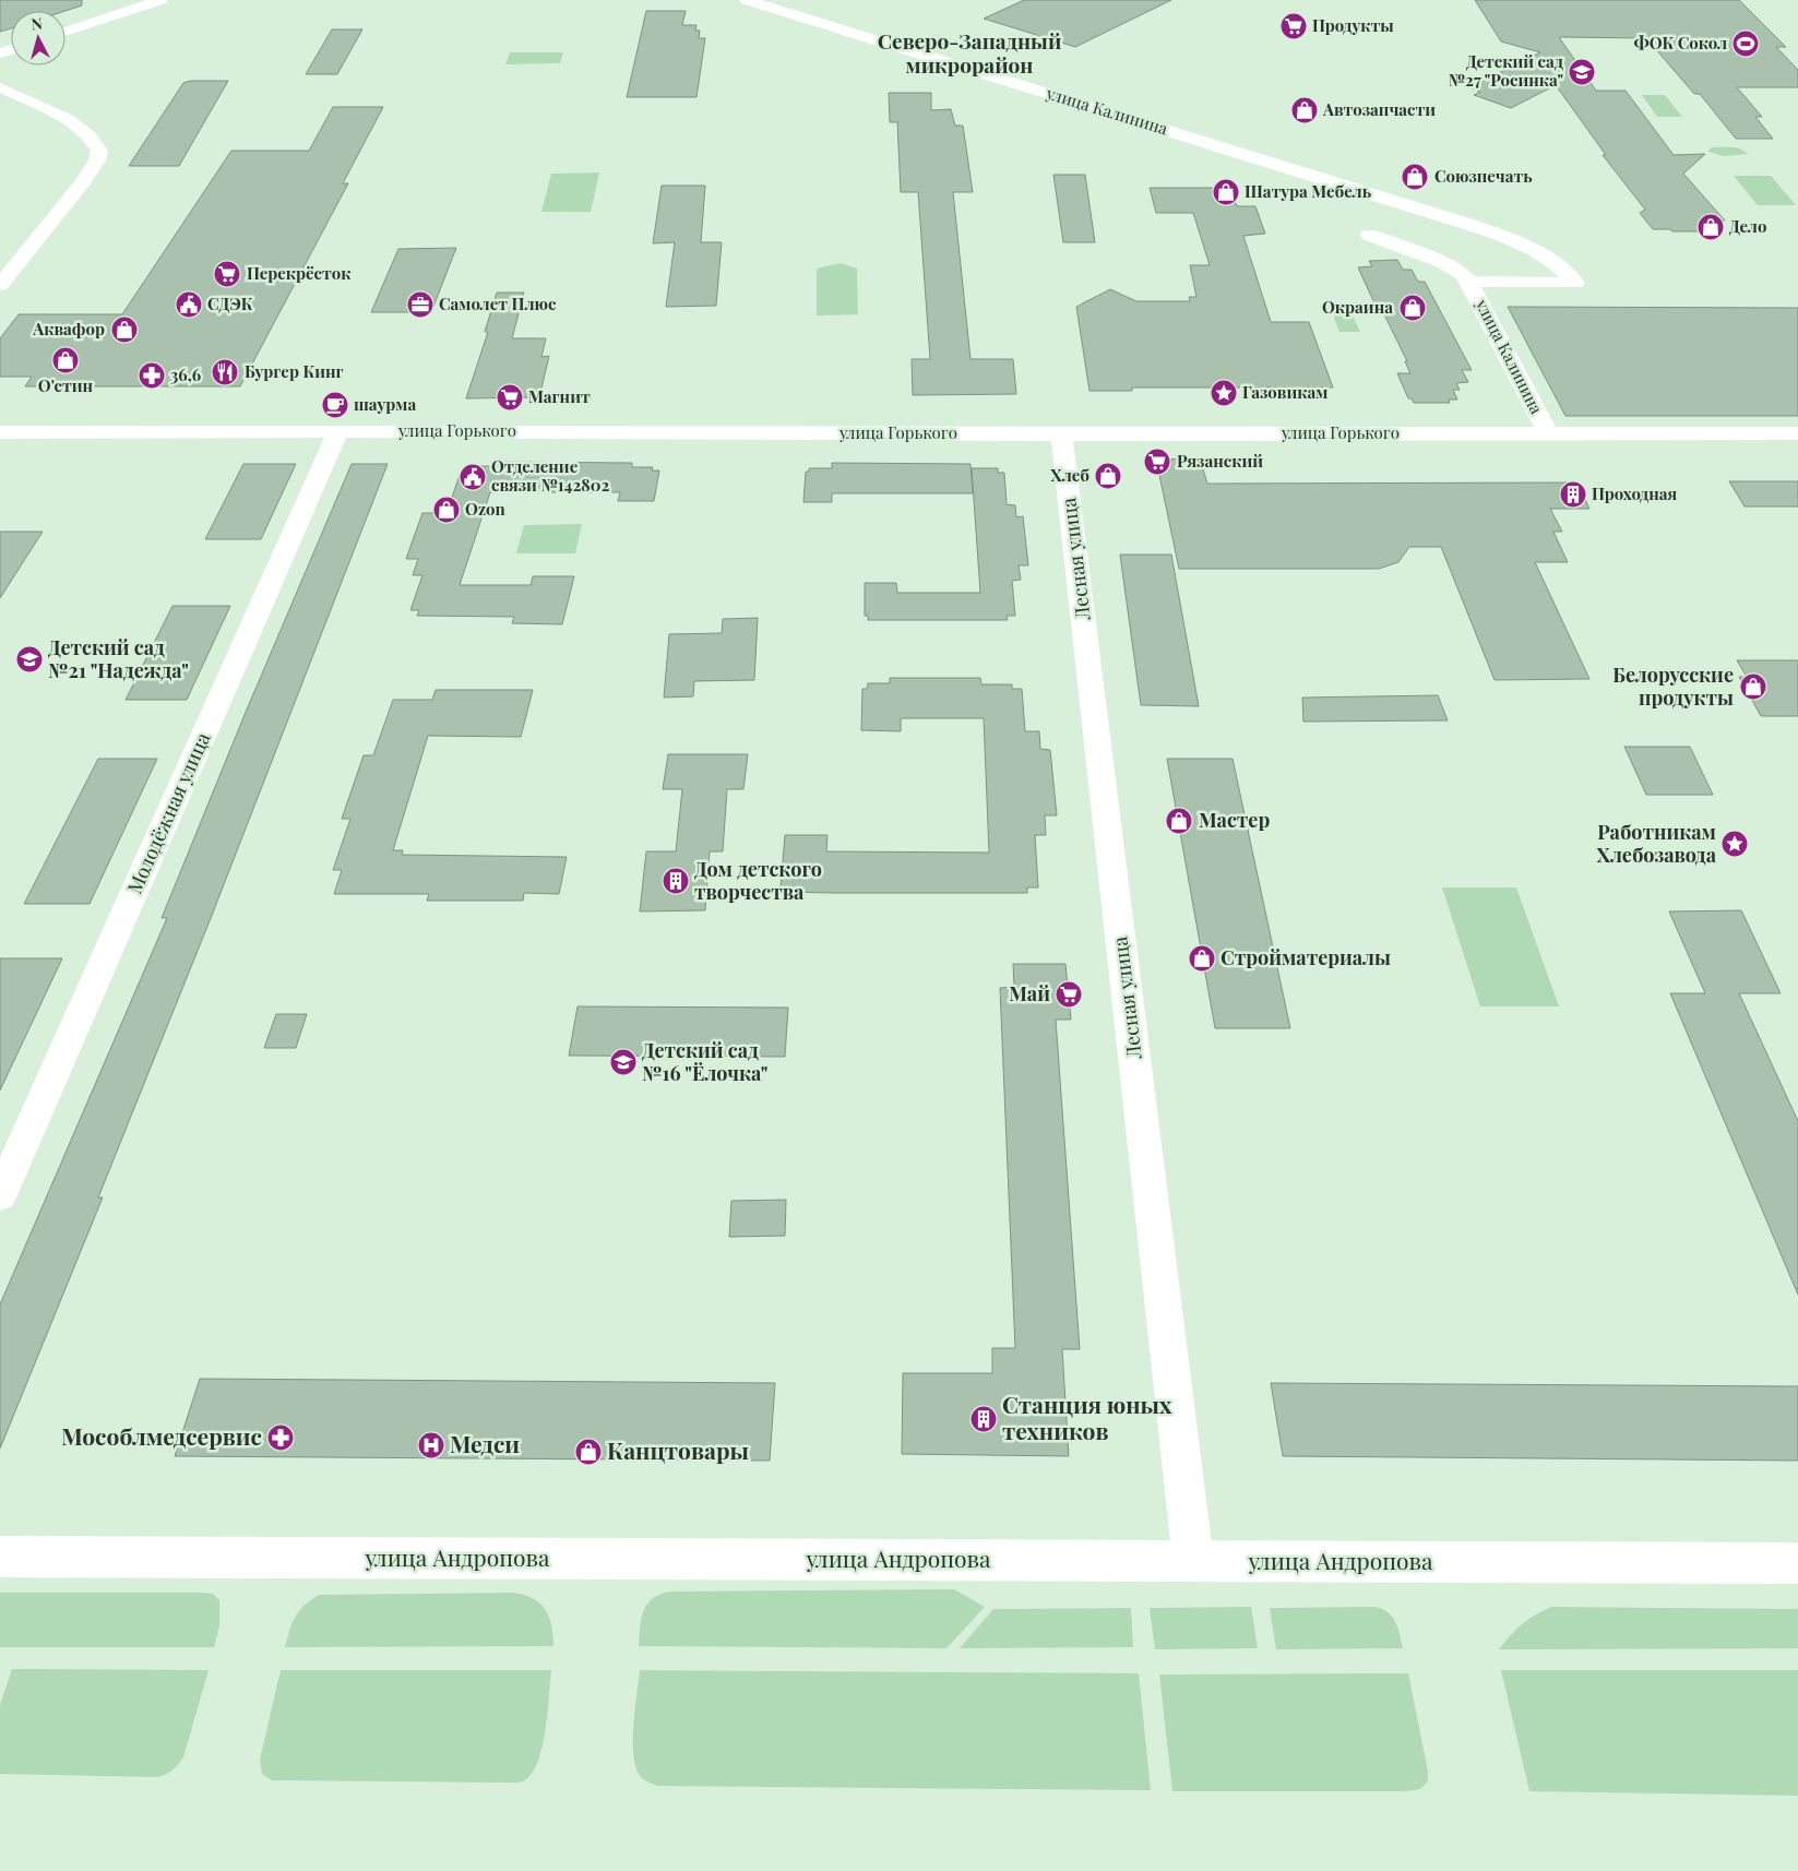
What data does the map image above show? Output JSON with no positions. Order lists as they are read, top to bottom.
{
  "streets": {
    "street": [
      "улица Калинина",
      "улица Горького",
      "Лесная улица",
      "Молодёжная улица",
      "улица Андропова"
    ]
  },
  "crossings": [
    ["улица Калинина", "улица Горького"],
    ["улица Горького", "Лесная улица"],
    ["улица Горького", "Молодёжная улица"],
    ["Лесная улица", "улица Андропова"]
  ],
  "districts": ["Северо-Западный микрорайон"],
  "places": {
    "supermarket": [
      "Продукты",
      "Перекрёсток",
      "Магнит",
      "Рязанский",
      "Май"
    ],
    "sports": ["ФОК Сокол"],
    "school or university": ["Детский сад №27 \"Росинка\"", "Детский сад №21 \"Надежда\"", "Детский сад №16 \"Ёлочка\""],
    "shop": [
      "Автозапчасти",
      "Союзпечать",
      "Шатура Мебель",
      "Дело",
      "Окраина",
      "Аквафор",
      "О'стин",
      "Хлеб",
      "Ozon",
      "Белорусские продукты",
      "Мастер",
      "Стройматериалы",
      "Канцтовары"
    ],
    "public building": ["СДЭК", "Отделение связи №142802"],
    "office": ["Самолет Плюс"],
    "restaurant": ["Бургер Кинг"],
    "pharmacy": ["36,6", "Мособлмедсервис"],
    "place": ["Газовикам", "Работникам Хлебозавода"],
    "cafe": ["шаурма"],
    "building": ["Проходная", "Дом детского творчества", "Станция юных техников"],
    "hospital": ["Медси"]
  },
  "north": "top"
}
